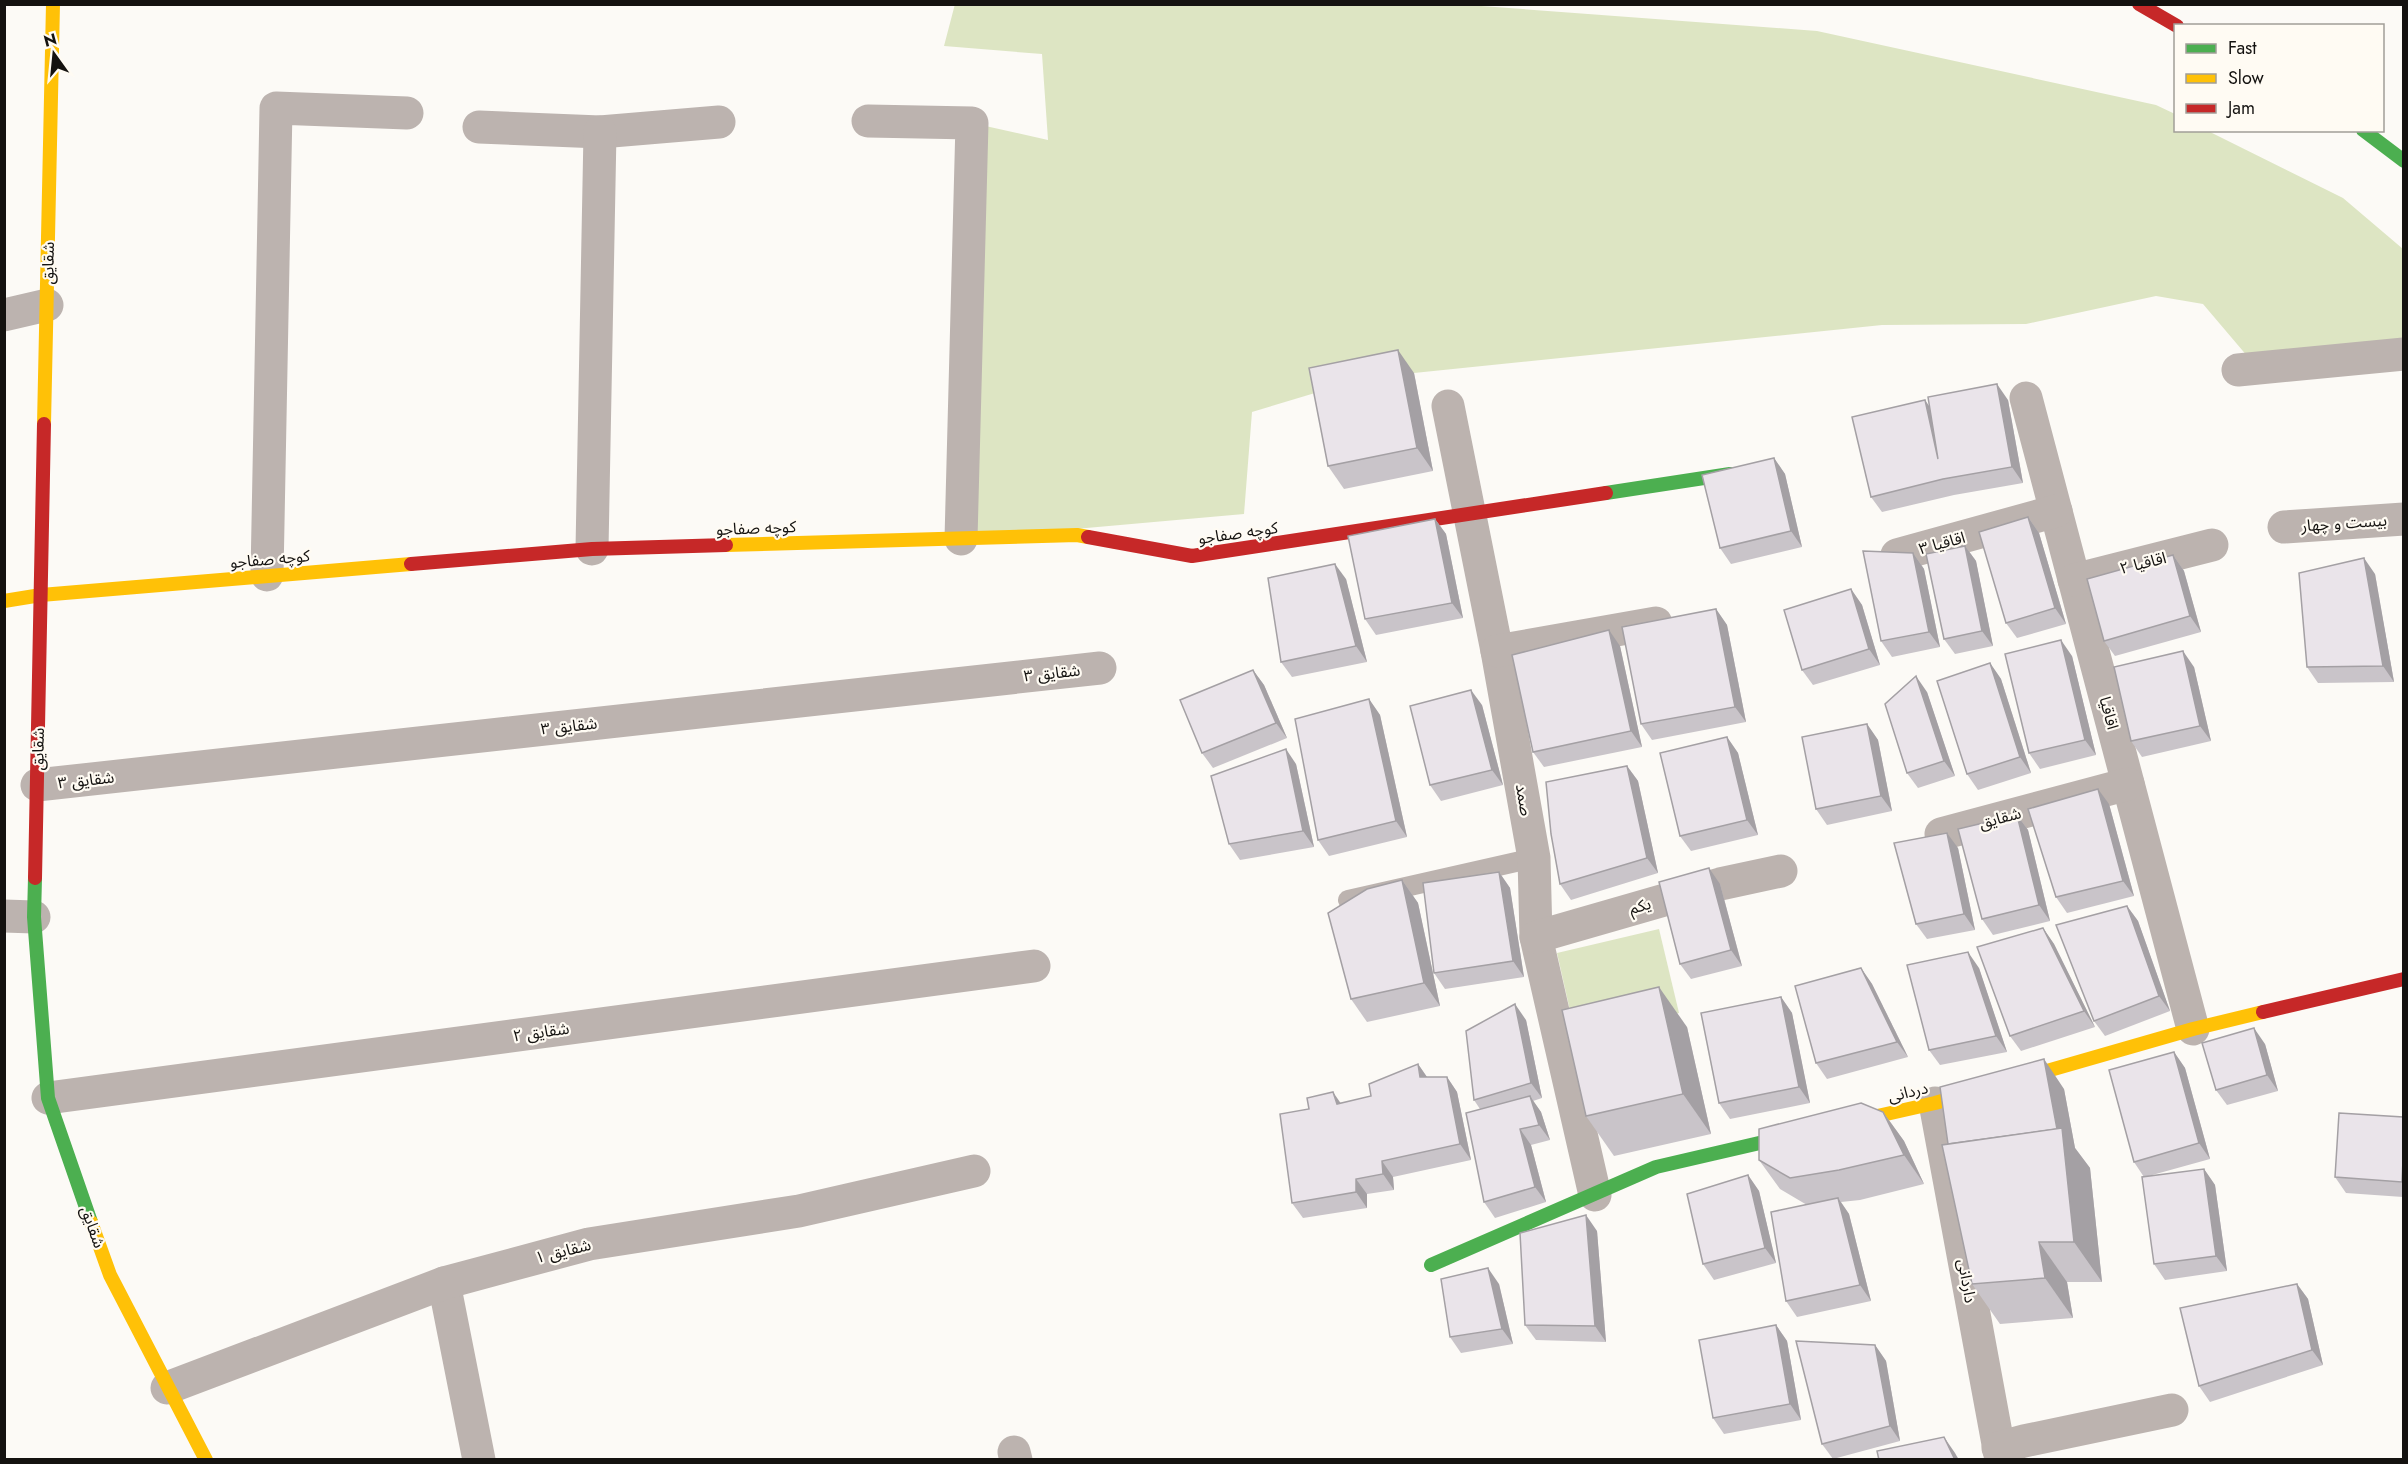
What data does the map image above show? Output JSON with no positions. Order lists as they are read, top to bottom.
{
  "streets": {
    "street": [
      "شقایق",
      "بیست و چهار",
      "کوچه صفاجو",
      "اقاقیا ۳",
      "اقاقیا ۲",
      "شقایق ۳",
      "اقاقیا",
      "صمد",
      "یکم",
      "شقایق ۲",
      "دردانی",
      "شقایق ۱",
      "داردانی"
    ]
  },
  "crossings": [
    ["شقایق", "کوچه صفاجو"],
    ["شقایق", "شقایق ۳"],
    ["شقایق", "اقاقیا"],
    ["شقایق", "شقایق ۲"],
    ["شقایق", "شقایق ۱"],
    ["کوچه صفاجو", "صمد"],
    ["اقاقیا ۳", "اقاقیا"],
    ["اقاقیا ۲", "اقاقیا"],
    ["اقاقیا", "دردانی"],
    ["صمد", "یکم"],
    ["صمد", "دردانی"],
    ["دردانی", "داردانی"]
  ],
  "legend": ["Fast", "Slow", "Jam"],
  "north": "top"
}
